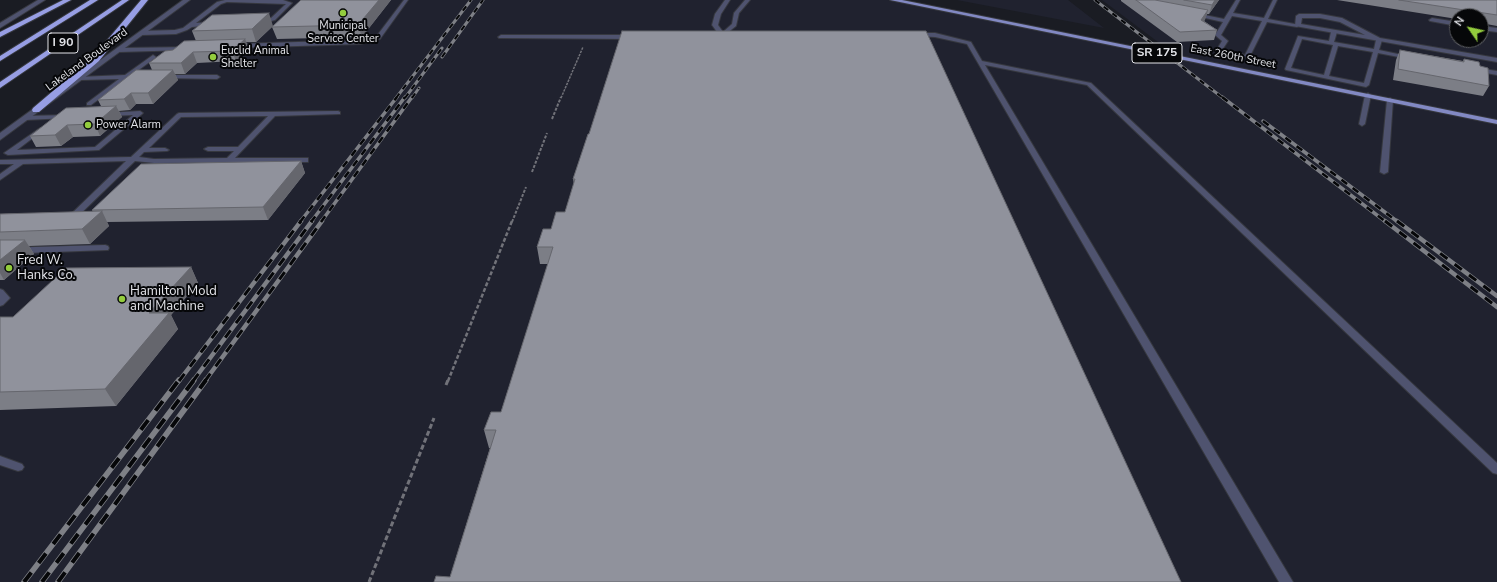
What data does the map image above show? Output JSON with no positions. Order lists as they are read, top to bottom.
{
  "streets": {
    "highway": ["I 90"],
    "main road": ["SR 175", "East 260th Street"],
    "street": ["Lakeland Boulevard"]
  },
  "places": [
    "Municipal Service Center",
    "Euclid Animal Shelter",
    "Power Alarm",
    "Fred W. Hanks Co.",
    "Hamilton Mold and Machine"
  ],
  "north": "top left"
}
